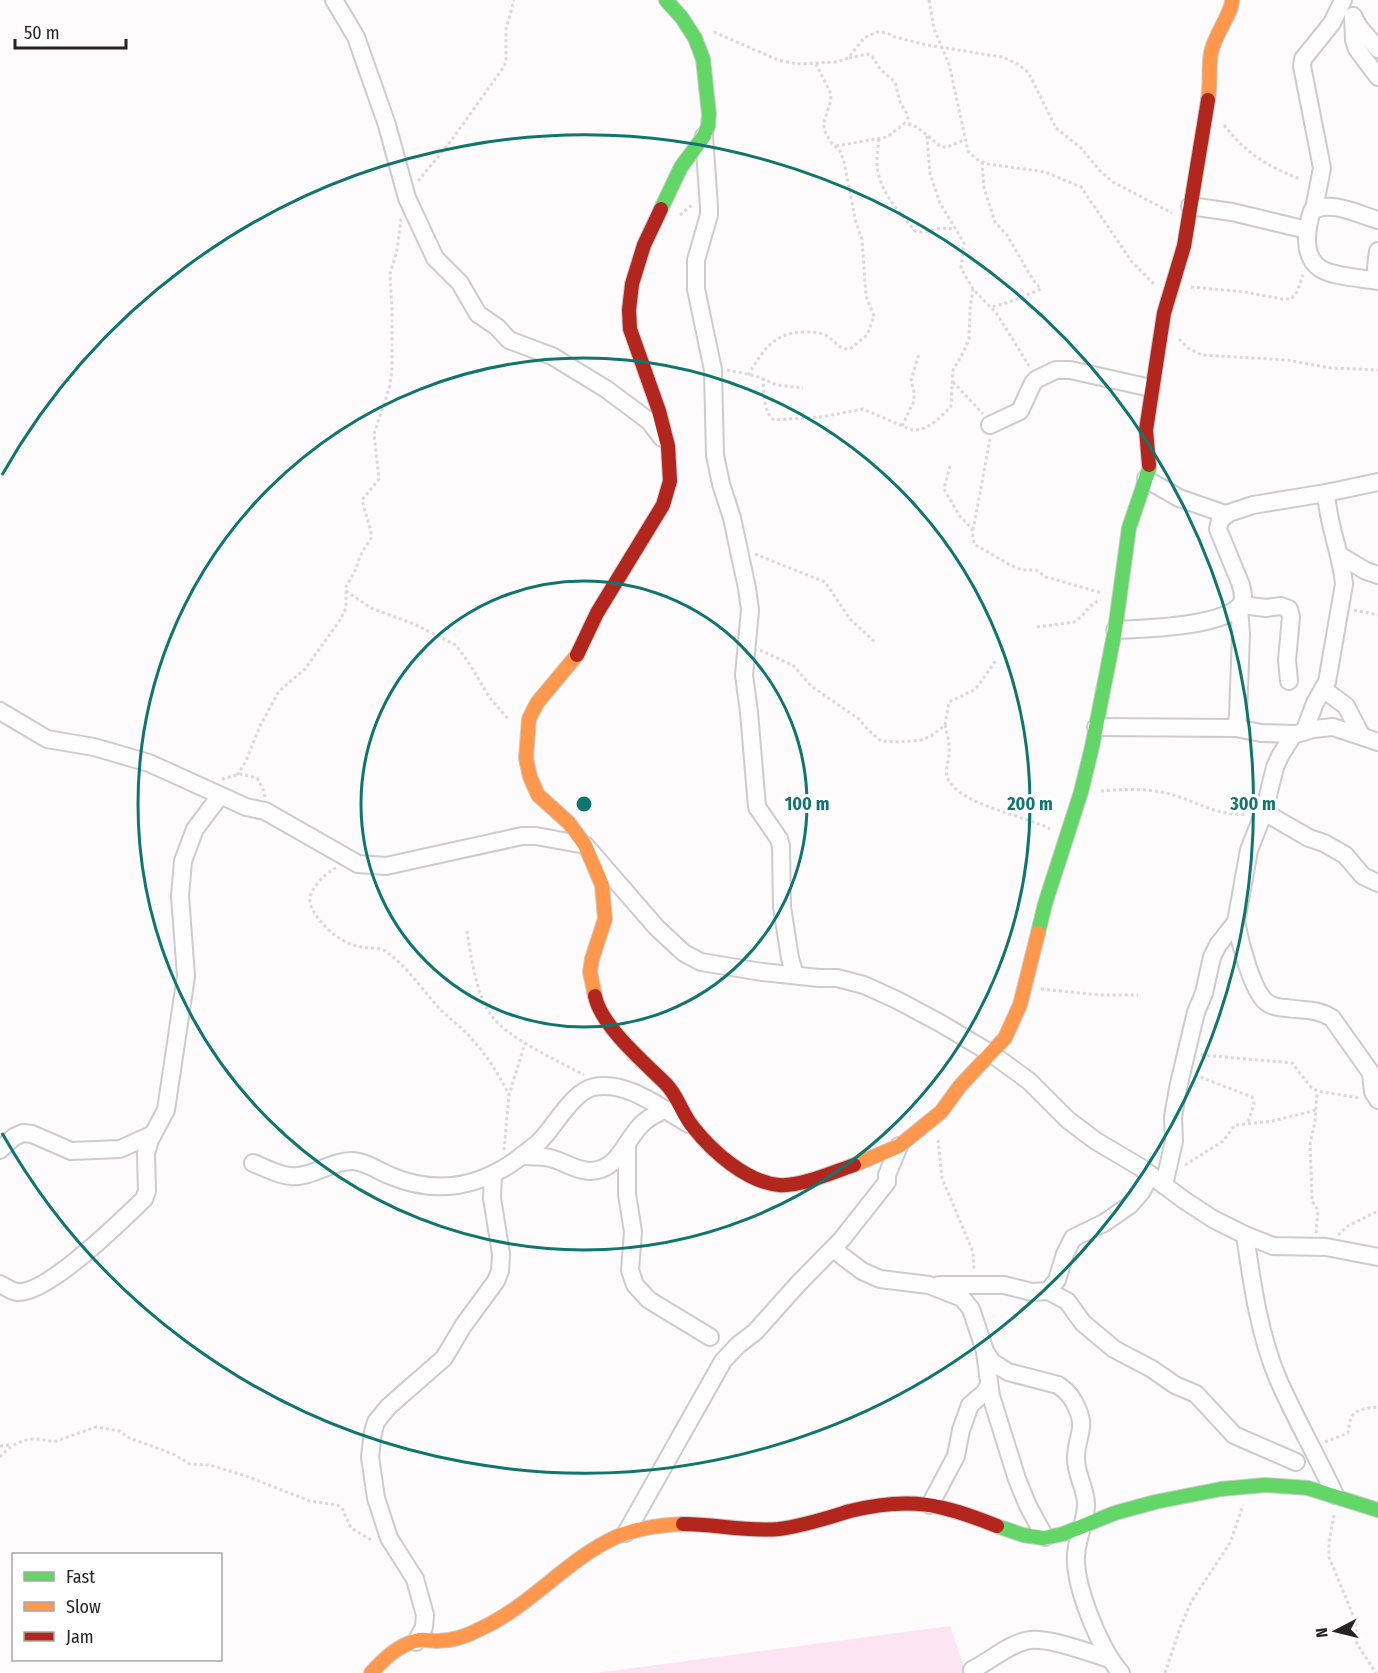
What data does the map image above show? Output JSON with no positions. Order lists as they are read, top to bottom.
{
  "legend": ["Fast", "Slow", "Jam"],
  "scale_bar": "50 m",
  "north": "left",
  "rings": ["100 m", "200 m", "300 m"]
}
